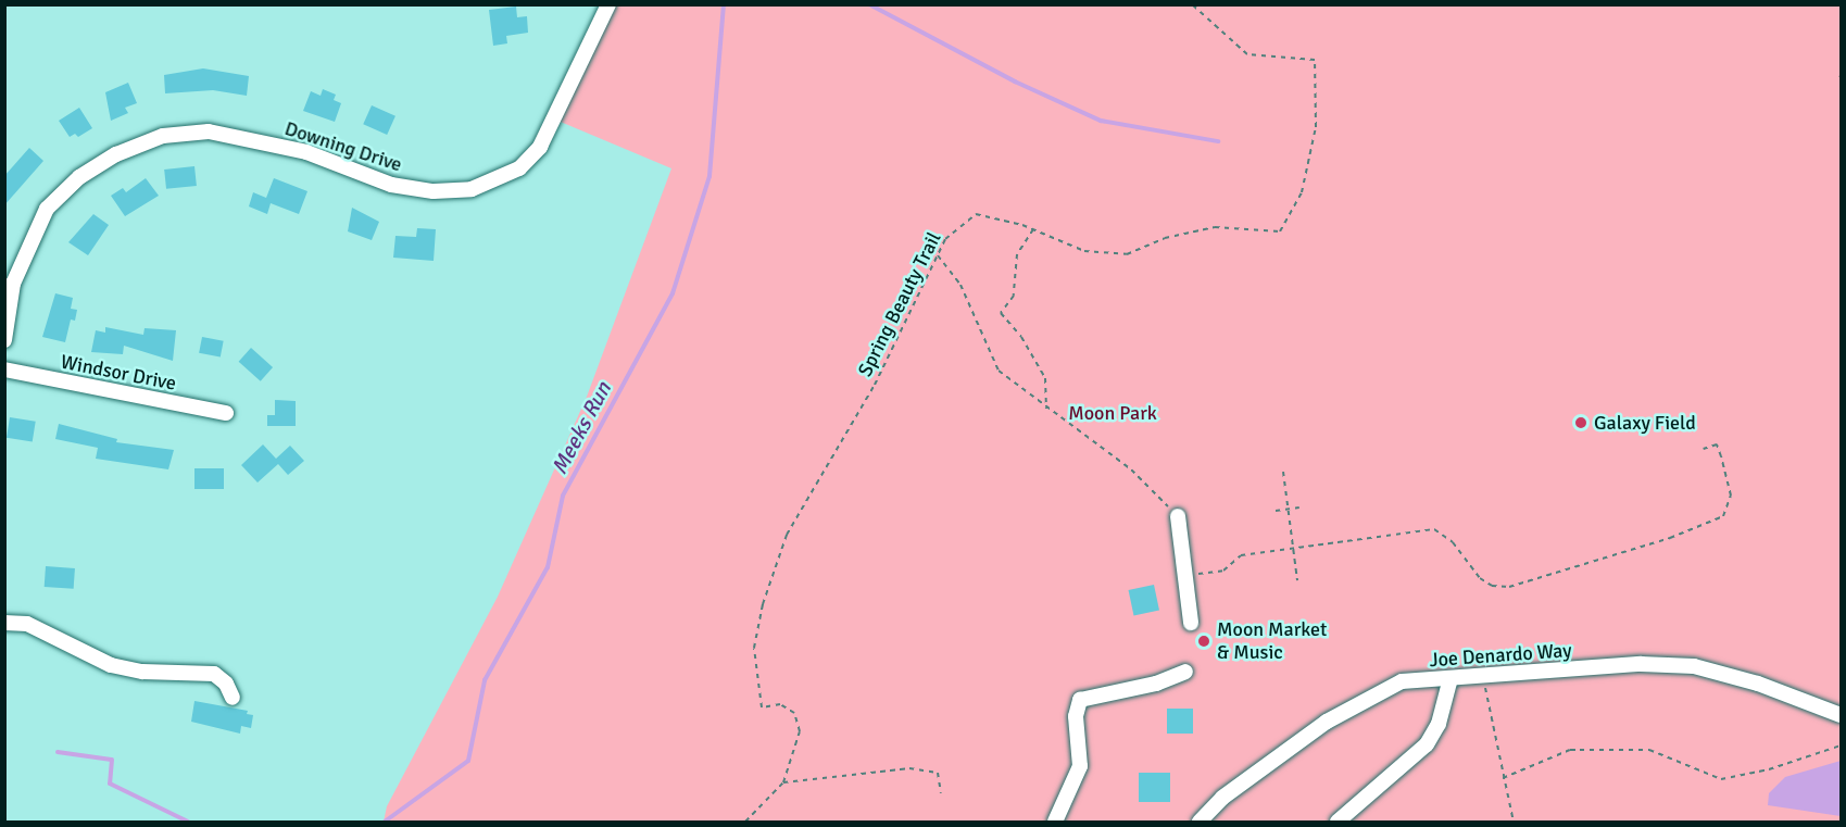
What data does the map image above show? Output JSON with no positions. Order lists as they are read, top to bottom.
{
  "streets": {
    "street": ["Downing Drive", "Windsor Drive", "Joe Denardo Way"],
    "path": ["Spring Beauty Trail"]
  },
  "water": ["Meeks Run"],
  "parks": ["Moon Park"],
  "places": ["Galaxy Field", "Moon Market & Music"]
}
